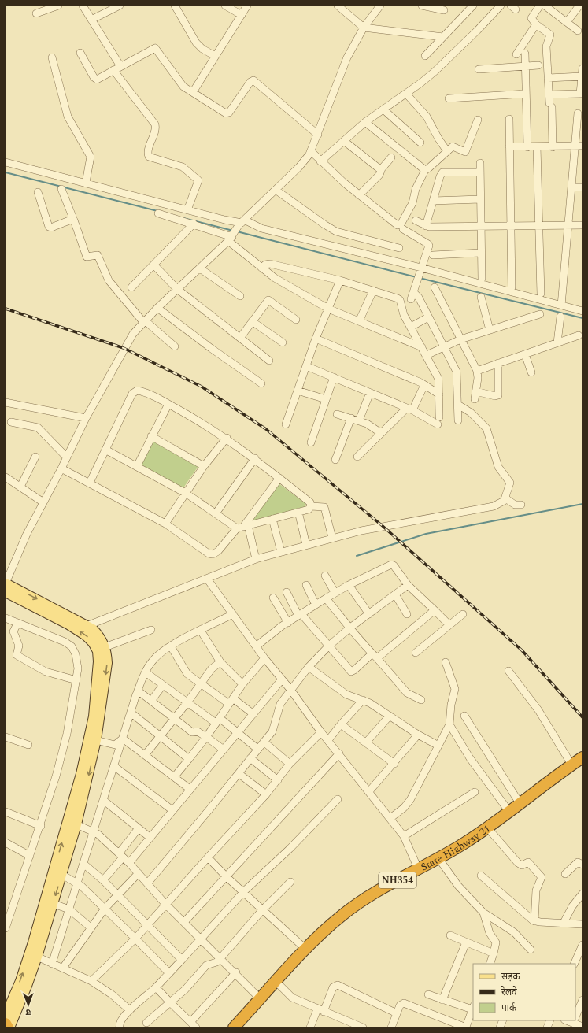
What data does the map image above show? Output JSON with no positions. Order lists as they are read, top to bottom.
{
  "streets": {
    "highway": ["State Highway 21", "NH354"]
  },
  "legend": ["सड़क", "रेलवे", "पार्क"],
  "north": "bottom"
}
